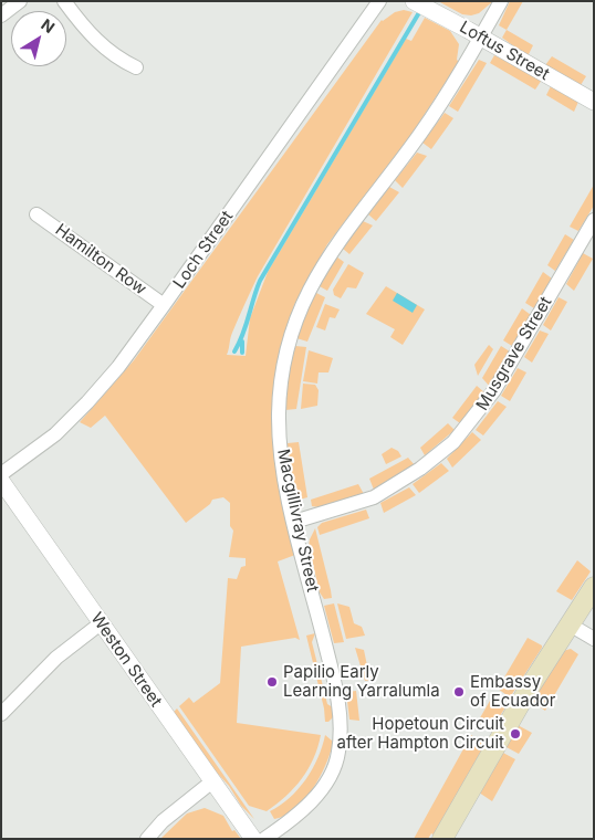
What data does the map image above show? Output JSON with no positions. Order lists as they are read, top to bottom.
{
  "streets": {
    "street": [
      "Loftus Street",
      "Loch Street",
      "Hamilton Row",
      "Musgrave Street",
      "Macgillivray Street",
      "Weston Street"
    ]
  },
  "crossings": [
    ["Loftus Street", "Macgillivray Street"],
    ["Loch Street", "Hamilton Row"],
    ["Musgrave Street", "Macgillivray Street"]
  ],
  "places": ["Papilio Early Learning Yarralumla", "Embassy of Ecuador", "Hopetoun Circuit after Hampton Circuit"],
  "north": "top right"
}
